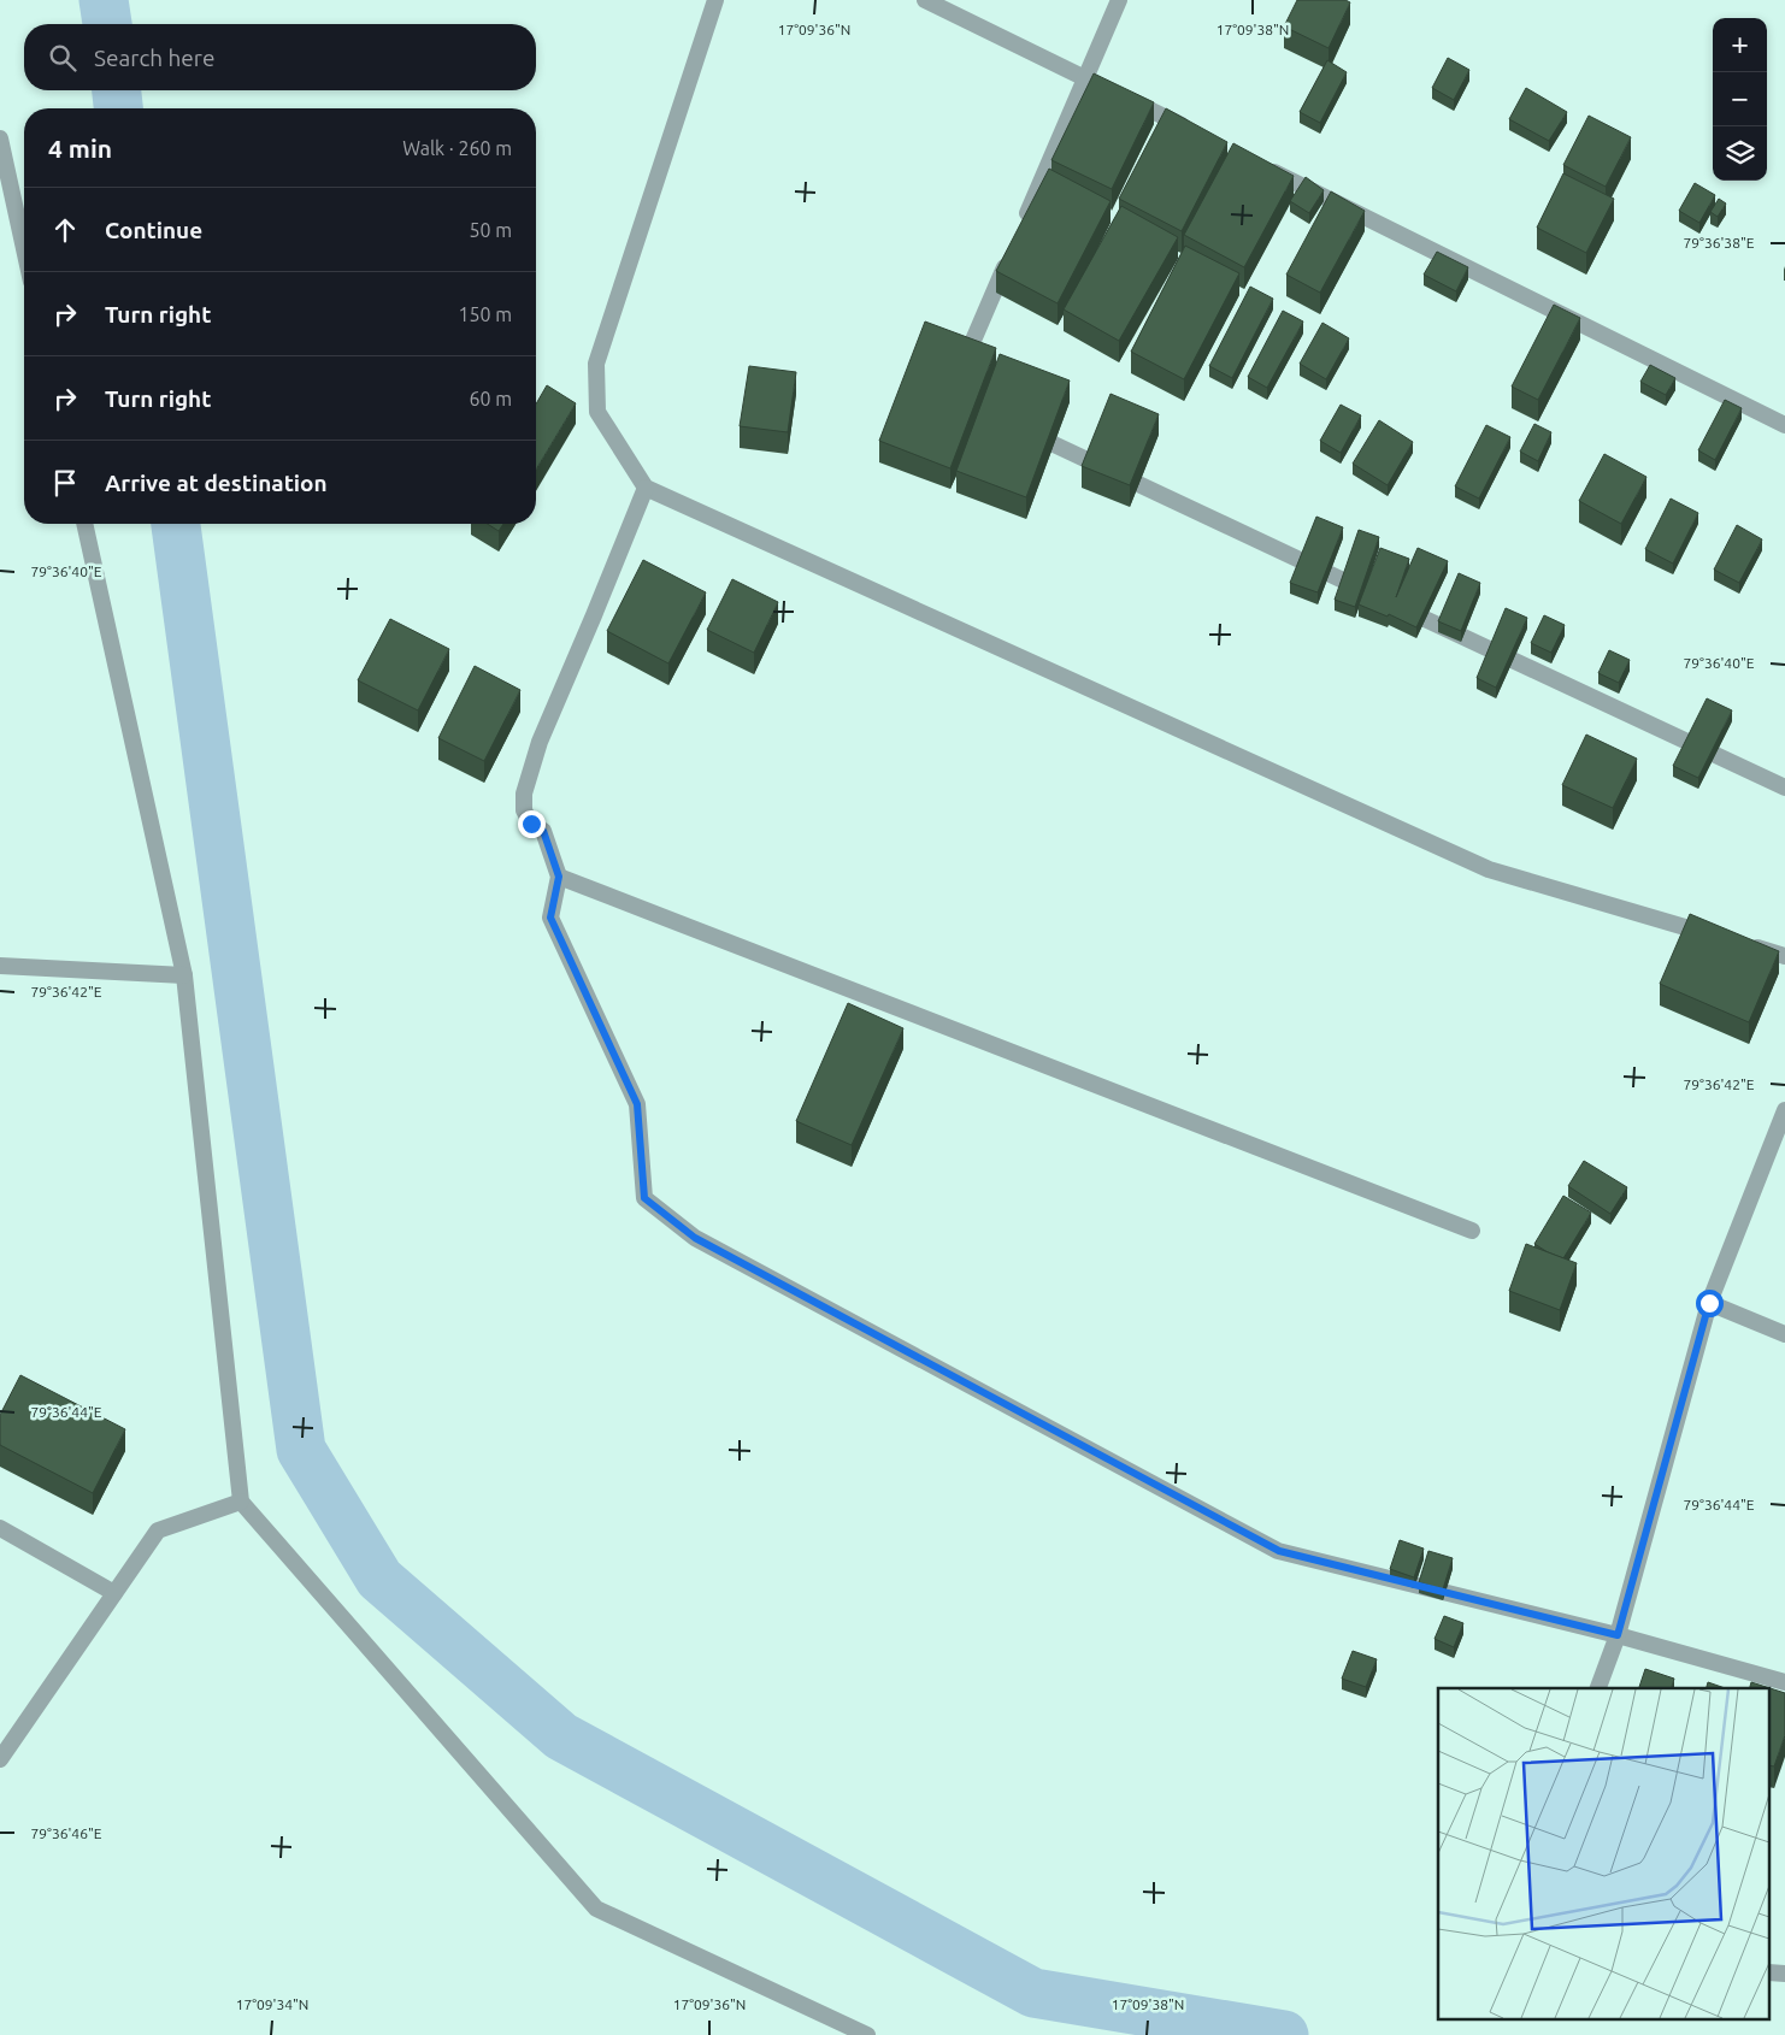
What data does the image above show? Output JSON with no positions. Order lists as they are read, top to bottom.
{
  "page": {
    "map_buttons": ["+", "−"],
    "search": "Search here",
    "heading": ["4 min", "Walk · 260 m"],
    "list": [
      ["Continue", "50 m"],
      ["Turn right", "150 m"],
      ["Turn right", "60 m"],
      "Arrive at destination"
    ]
  },
  "coordinates": [
    "17°09'36\"N",
    "17°09'38\"N",
    "79°36'38\"E",
    "79°36'40\"E",
    "79°36'42\"E",
    "79°36'44\"E",
    "79°36'46\"E",
    "17°09'34\"N"
  ]
}
